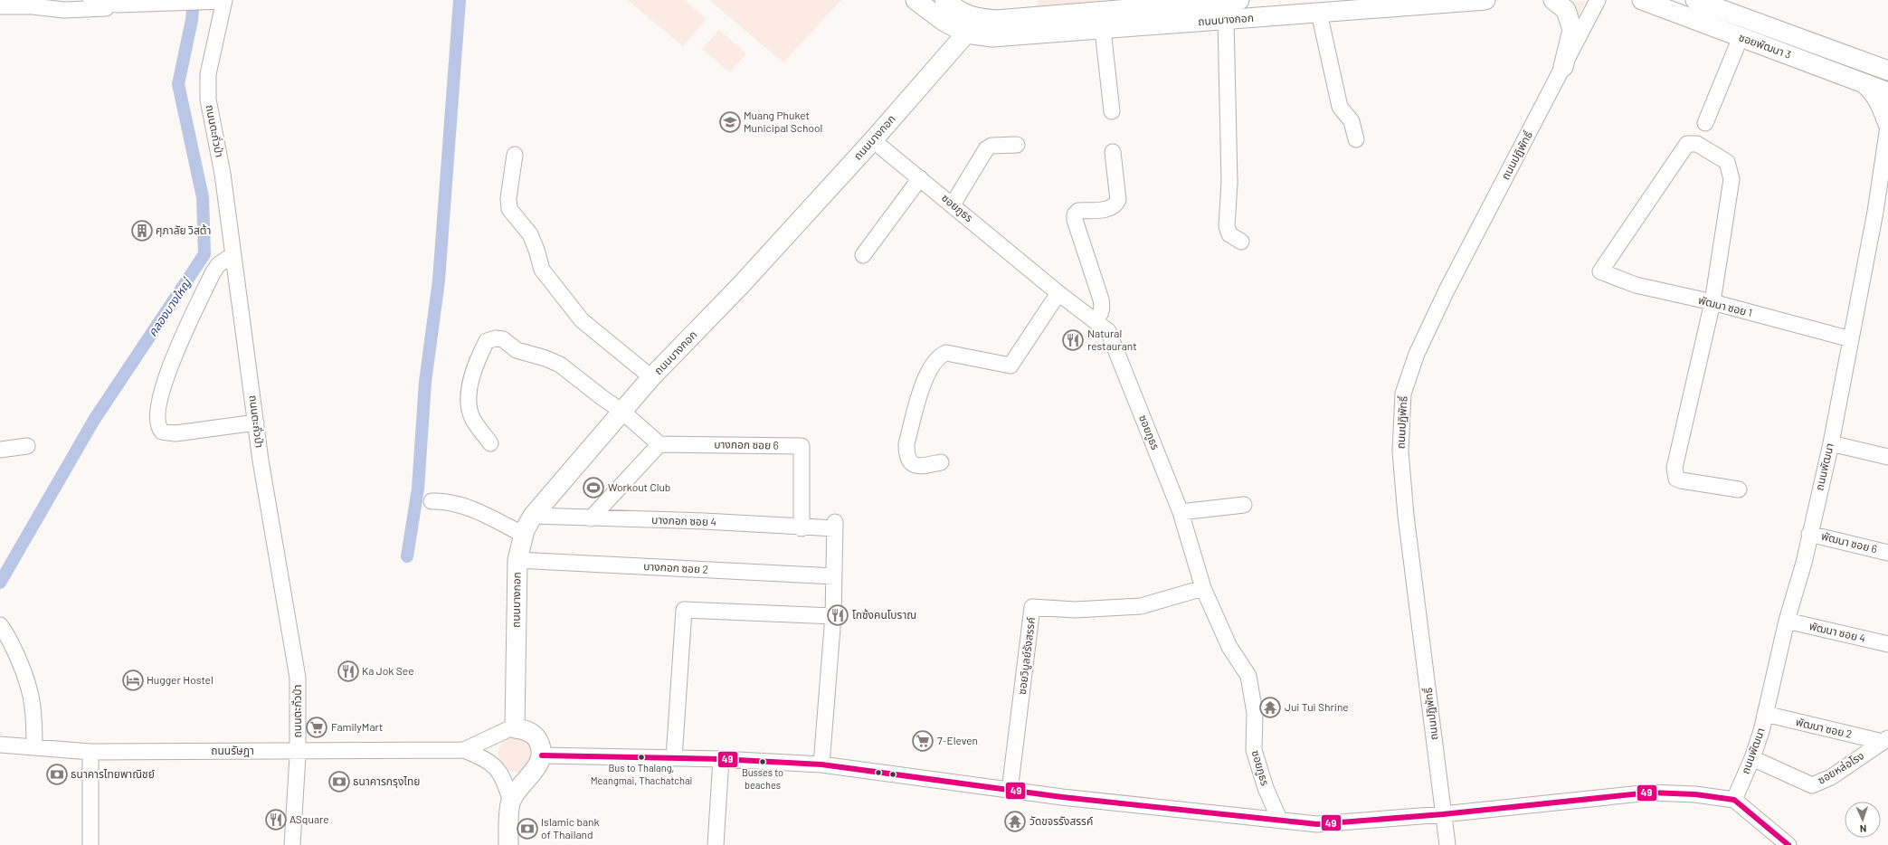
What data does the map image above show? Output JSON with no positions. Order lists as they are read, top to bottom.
{
  "streets": {
    "main road": ["ถนนบางกอก", "ซอยพัฒนา 3"],
    "street": [
      "ถนนตะกั่วป่า",
      "ถนนปฏิพัทธิ์",
      "ซอยภูธร",
      "พัฒนา ซอย 1",
      "บางกอก ซอย 6",
      "ถนนพัฒนา",
      "บางกอก ซอย 4",
      "พัฒนา ซอย 6",
      "บางกอก ซอย 2",
      "พัฒนา ซอย 4",
      "ซอยวิบูลย์รังสรรค์",
      "พัฒนา ซอย 2",
      "ถนนรัษฎา",
      "ซอยหล่อโรง"
    ]
  },
  "crossings": [
    ["ถนนบางกอก", "ซอยภูธร"],
    ["ถนนบางกอก", "บางกอก ซอย 4"],
    ["ถนนบางกอก", "บางกอก ซอย 2"],
    ["ถนนตะกั่วป่า", "ถนนรัษฎา"],
    ["ซอยภูธร", "ซอยวิบูลย์รังสรรค์"],
    ["พัฒนา ซอย 1", "ถนนพัฒนา"],
    ["บางกอก ซอย 6", "บางกอก ซอย 4"],
    ["ถนนพัฒนา", "พัฒนา ซอย 6"],
    ["ถนนพัฒนา", "พัฒนา ซอย 4"],
    ["ถนนพัฒนา", "พัฒนา ซอย 2"],
    ["ถนนพัฒนา", "ซอยหล่อโรง"],
    ["บางกอก ซอย 4", "บางกอก ซอย 2"],
    ["พัฒนา ซอย 2", "ซอยหล่อโรง"]
  ],
  "water": ["คลองบางใหญ่"],
  "places": {
    "school or university": ["Muang Phuket Municipal School"],
    "building": ["ศุภาลัย วิสต้า"],
    "restaurant": [
      "Natural restaurant",
      "โกซ้งคนโบราณ",
      "Ka Jok See",
      "ASquare"
    ],
    "sports": ["Workout Club"],
    "hotel": ["Hugger Hostel"],
    "temple": ["Jui Tui Shrine", "วัดขจรรังสรรค์"],
    "supermarket": ["FamilyMart", "7-Eleven"],
    "other": ["Bus to Thalang, Meangmai, Thachatchai", "Busses to beaches"],
    "bank": ["ธนาคารไทยพาณิชย์", "ธนาคารกรุงไทย", "Islamic bank of Thailand"]
  },
  "lines": ["transit line 49"],
  "north": "bottom"
}
